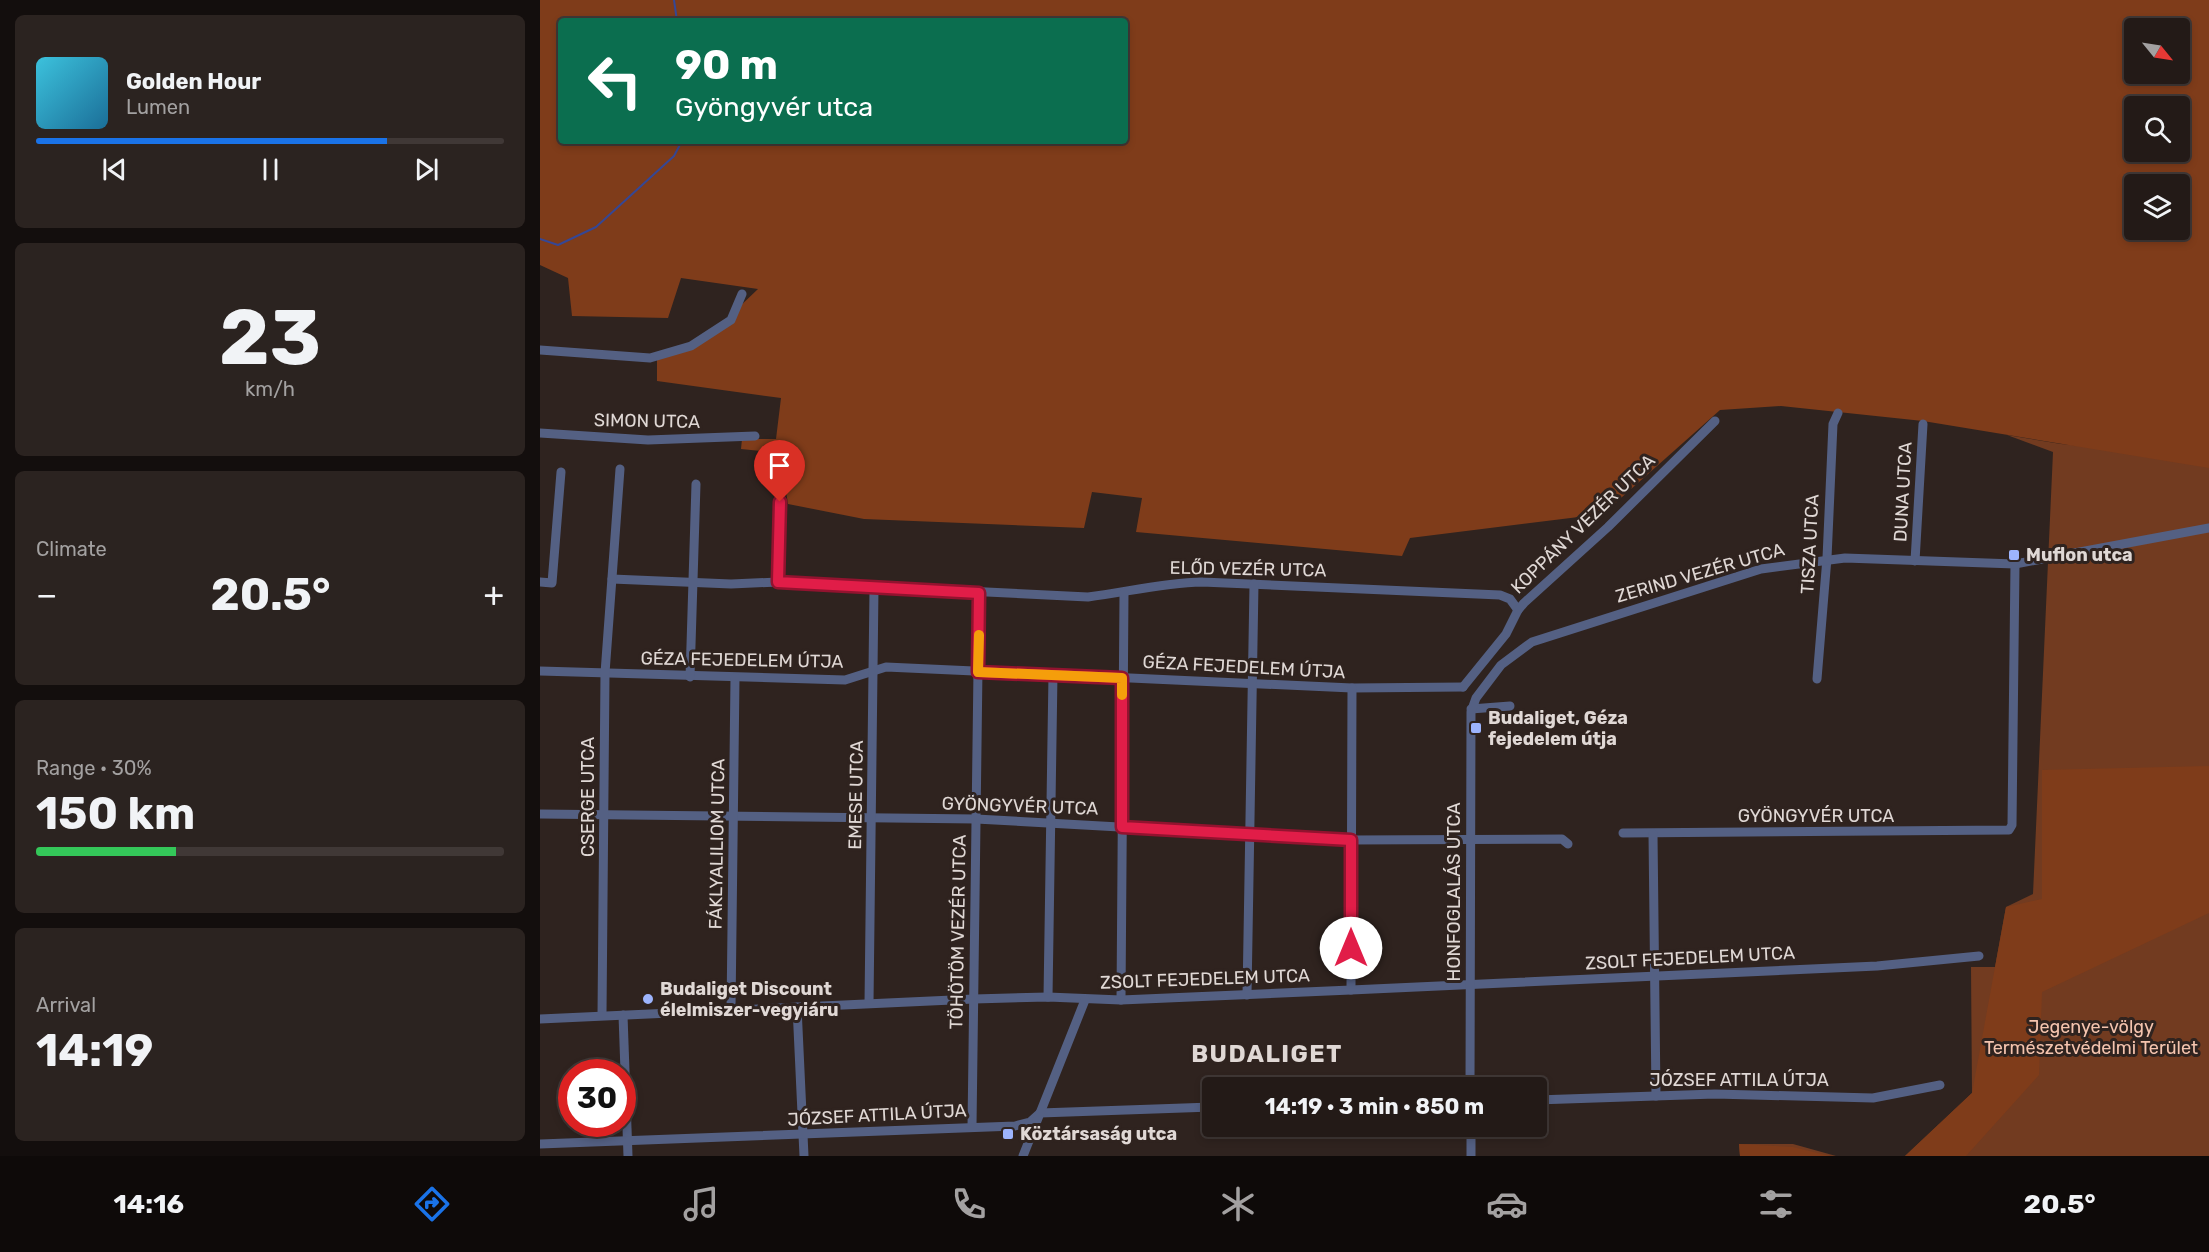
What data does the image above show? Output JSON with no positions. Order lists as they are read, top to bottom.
{
  "streets": {
    "street": [
      "SIMON UTCA",
      "DUNA UTCA",
      "KOPPÁNY VEZÉR UTCA",
      "TISZA UTCA",
      "ELŐD VEZÉR UTCA",
      "ZERIND VEZÉR UTCA",
      "GÉZA FEJEDELEM ÚTJA",
      "EMESE UTCA",
      "CSERGE UTCA",
      "GYÖNGYVÉR UTCA",
      "FÁKLYALILIOM UTCA",
      "HONFOGLALÁS UTCA",
      "TÖHÖTÖM VEZÉR UTCA",
      "ZSOLT FEJEDELEM UTCA",
      "JÓZSEF ATTILA ÚTJA"
    ]
  },
  "crossings": [
    ["DUNA UTCA", "ZERIND VEZÉR UTCA"],
    ["KOPPÁNY VEZÉR UTCA", "ELŐD VEZÉR UTCA"],
    ["KOPPÁNY VEZÉR UTCA", "GÉZA FEJEDELEM ÚTJA"],
    ["TISZA UTCA", "ZERIND VEZÉR UTCA"],
    ["ELŐD VEZÉR UTCA", "EMESE UTCA"],
    ["ELŐD VEZÉR UTCA", "CSERGE UTCA"],
    ["ELŐD VEZÉR UTCA", "TÖHÖTÖM VEZÉR UTCA"],
    ["ZERIND VEZÉR UTCA", "GYÖNGYVÉR UTCA"],
    ["ZERIND VEZÉR UTCA", "HONFOGLALÁS UTCA"],
    ["GÉZA FEJEDELEM ÚTJA", "EMESE UTCA"],
    ["GÉZA FEJEDELEM ÚTJA", "CSERGE UTCA"],
    ["GÉZA FEJEDELEM ÚTJA", "FÁKLYALILIOM UTCA"],
    ["GÉZA FEJEDELEM ÚTJA", "TÖHÖTÖM VEZÉR UTCA"],
    ["EMESE UTCA", "GYÖNGYVÉR UTCA"],
    ["EMESE UTCA", "ZSOLT FEJEDELEM UTCA"],
    ["CSERGE UTCA", "GYÖNGYVÉR UTCA"],
    ["CSERGE UTCA", "ZSOLT FEJEDELEM UTCA"],
    ["GYÖNGYVÉR UTCA", "FÁKLYALILIOM UTCA"],
    ["GYÖNGYVÉR UTCA", "HONFOGLALÁS UTCA"],
    ["GYÖNGYVÉR UTCA", "TÖHÖTÖM VEZÉR UTCA"],
    ["FÁKLYALILIOM UTCA", "ZSOLT FEJEDELEM UTCA"],
    ["HONFOGLALÁS UTCA", "ZSOLT FEJEDELEM UTCA"],
    ["TÖHÖTÖM VEZÉR UTCA", "ZSOLT FEJEDELEM UTCA"],
    ["TÖHÖTÖM VEZÉR UTCA", "JÓZSEF ATTILA ÚTJA"]
  ],
  "districts": ["BUDALIGET"],
  "parks": ["Jegenye-völgy Természetvédelmi Terület"],
  "places": {
    "transit": ["Muflon utca", "Budaliget, Géza fejedelem útja", "Köztársaság utca"],
    "other": ["Budaliget Discount élelmiszer-vegyiáru"]
  },
  "north": "bottom right",
  "page": {
    "turn": ["90 m", "Gyöngyvér utca"],
    "song": ["Golden Hour", "Lumen"],
    "tile": [
      ["23", "km/h"],
      "Climate",
      ["Range · 30%", "150 km"],
      ["Arrival", "14:19"]
    ],
    "heat": ["−", "20.5°", "+"],
    "limit": "30",
    "trip": "14:19 · 3 min · 850 m",
    "tabs": ["14:16", "20.5°"]
  }
}
